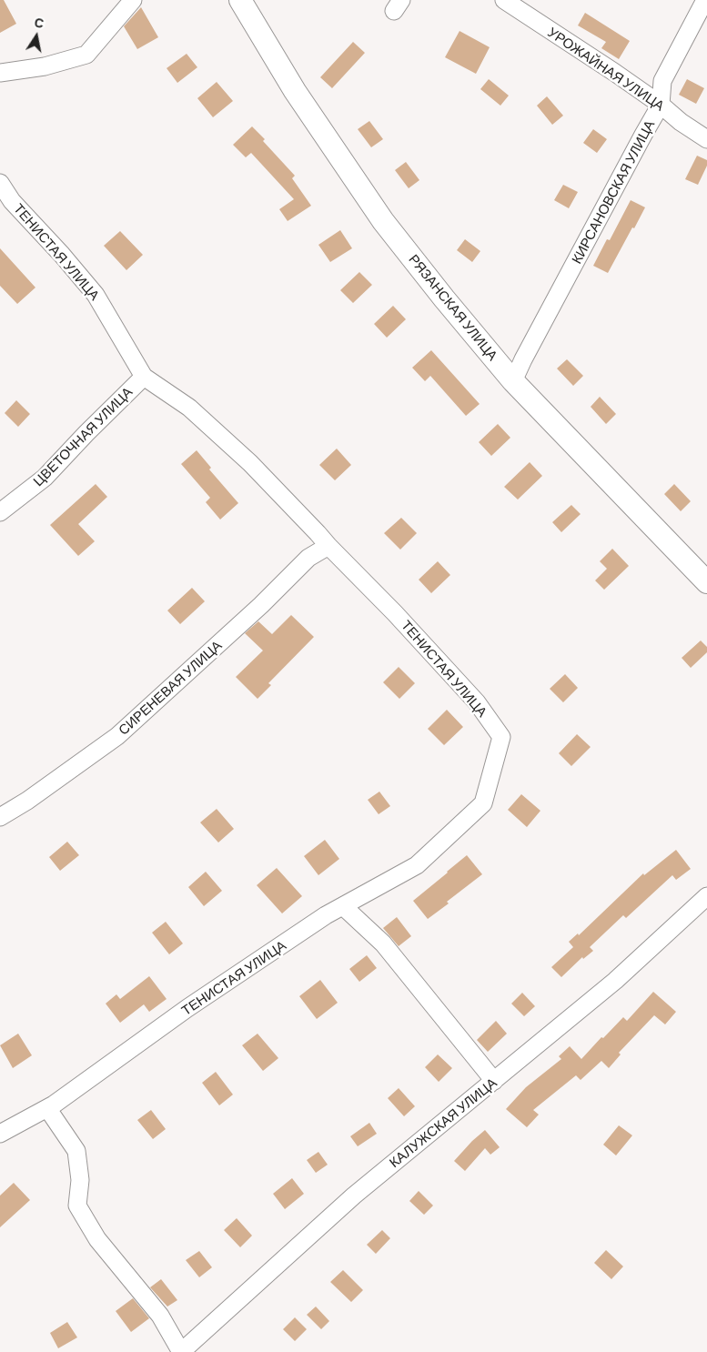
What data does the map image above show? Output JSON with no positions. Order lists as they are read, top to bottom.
{
  "streets": {
    "main road": ["РЯЗАНСКАЯ УЛИЦА"],
    "street": [
      "УРОЖАЙНАЯ УЛИЦА",
      "КИРСАНОВСКАЯ УЛИЦА",
      "ТЕНИСТАЯ УЛИЦА",
      "ЦВЕТОЧНАЯ УЛИЦА",
      "СИРЕНЕВАЯ УЛИЦА",
      "КАЛУЖСКАЯ УЛИЦА"
    ]
  },
  "crossings": [
    ["УРОЖАЙНАЯ УЛИЦА", "КИРСАНОВСКАЯ УЛИЦА"],
    ["КИРСАНОВСКАЯ УЛИЦА", "РЯЗАНСКАЯ УЛИЦА"],
    ["ТЕНИСТАЯ УЛИЦА", "ЦВЕТОЧНАЯ УЛИЦА"],
    ["ТЕНИСТАЯ УЛИЦА", "СИРЕНЕВАЯ УЛИЦА"]
  ],
  "north": "top"
}
